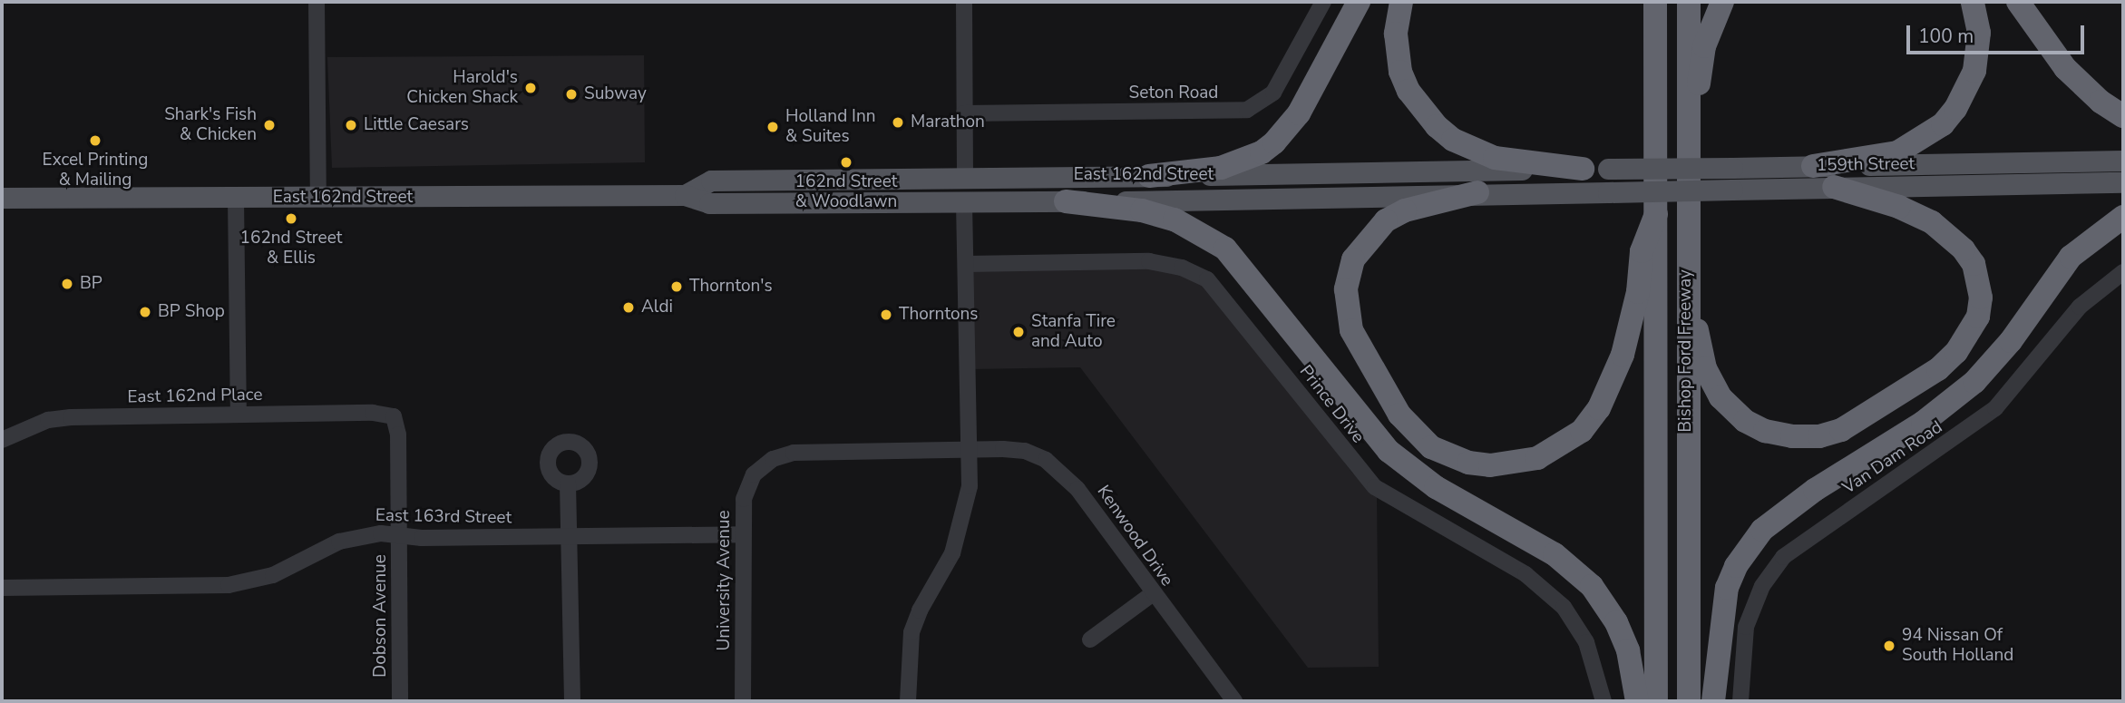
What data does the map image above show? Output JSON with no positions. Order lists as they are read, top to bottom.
{
  "streets": {
    "highway": ["Bishop Ford Freeway"],
    "main road": ["159th Street", "East 162nd Street"],
    "street": [
      "Seton Road",
      "East 162nd Place",
      "Prince Drive",
      "Van Dam Road",
      "East 163rd Street",
      "Kenwood Drive",
      "University Avenue",
      "Dobson Avenue"
    ]
  },
  "crossings": [
    ["159th Street", "East 162nd Street"],
    ["East 162nd Place", "Dobson Avenue"],
    ["East 163rd Street", "University Avenue"],
    ["East 163rd Street", "Dobson Avenue"],
    ["Kenwood Drive", "University Avenue"]
  ],
  "places": [
    "Harold's Chicken Shack",
    "Subway",
    "Marathon",
    "Shark's Fish & Chicken",
    "Little Caesars",
    "Holland Inn & Suites",
    "Excel Printing & Mailing",
    "162nd Street & Woodlawn",
    "162nd Street & Ellis",
    "BP",
    "Thornton's",
    "Aldi",
    "BP Shop",
    "Thorntons",
    "Stanfa Tire and Auto",
    "94 Nissan Of South Holland"
  ],
  "scale_bar": "100 m"
}
